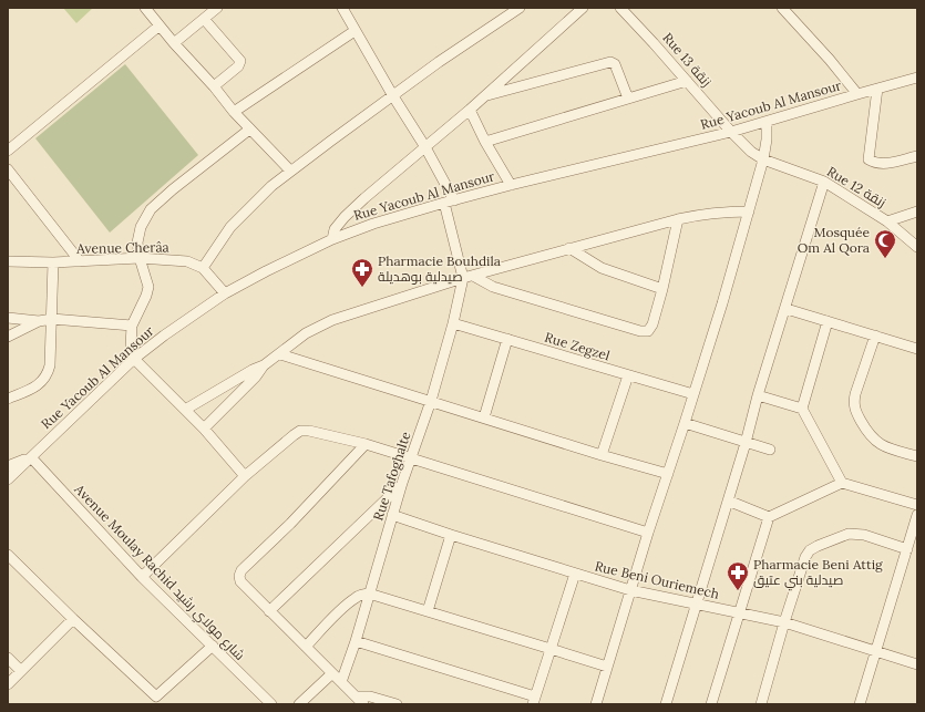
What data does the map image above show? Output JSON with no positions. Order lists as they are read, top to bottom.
{
  "streets": {
    "street": [
      "Rue 13 زنقة",
      "Rue Yacoub Al Mansour",
      "Rue 12 زنقة",
      "Avenue Cherâa",
      "Rue Zegzel",
      "Rue Tafoghalte",
      "Avenue Moulay Rachid شارع مولاي رشيد",
      "Rue Beni Ouriemech"
    ]
  },
  "crossings": [
    ["Rue 13 زنقة", "Rue Yacoub Al Mansour"],
    ["Rue 13 زنقة", "Rue 12 زنقة"],
    ["Rue Yacoub Al Mansour", "Rue 12 زنقة"],
    ["Rue Yacoub Al Mansour", "Avenue Moulay Rachid شارع مولاي رشيد"],
    ["Rue Zegzel", "Rue Tafoghalte"],
    ["Rue Tafoghalte", "Rue Beni Ouriemech"]
  ],
  "places": {
    "mosque": ["Mosquée Om Al Qora"],
    "pharmacy": ["Pharmacie Bouhdila صيدلية بوهديلة", "Pharmacie Beni Attig صيدلية بني عتيق"]
  }
}
